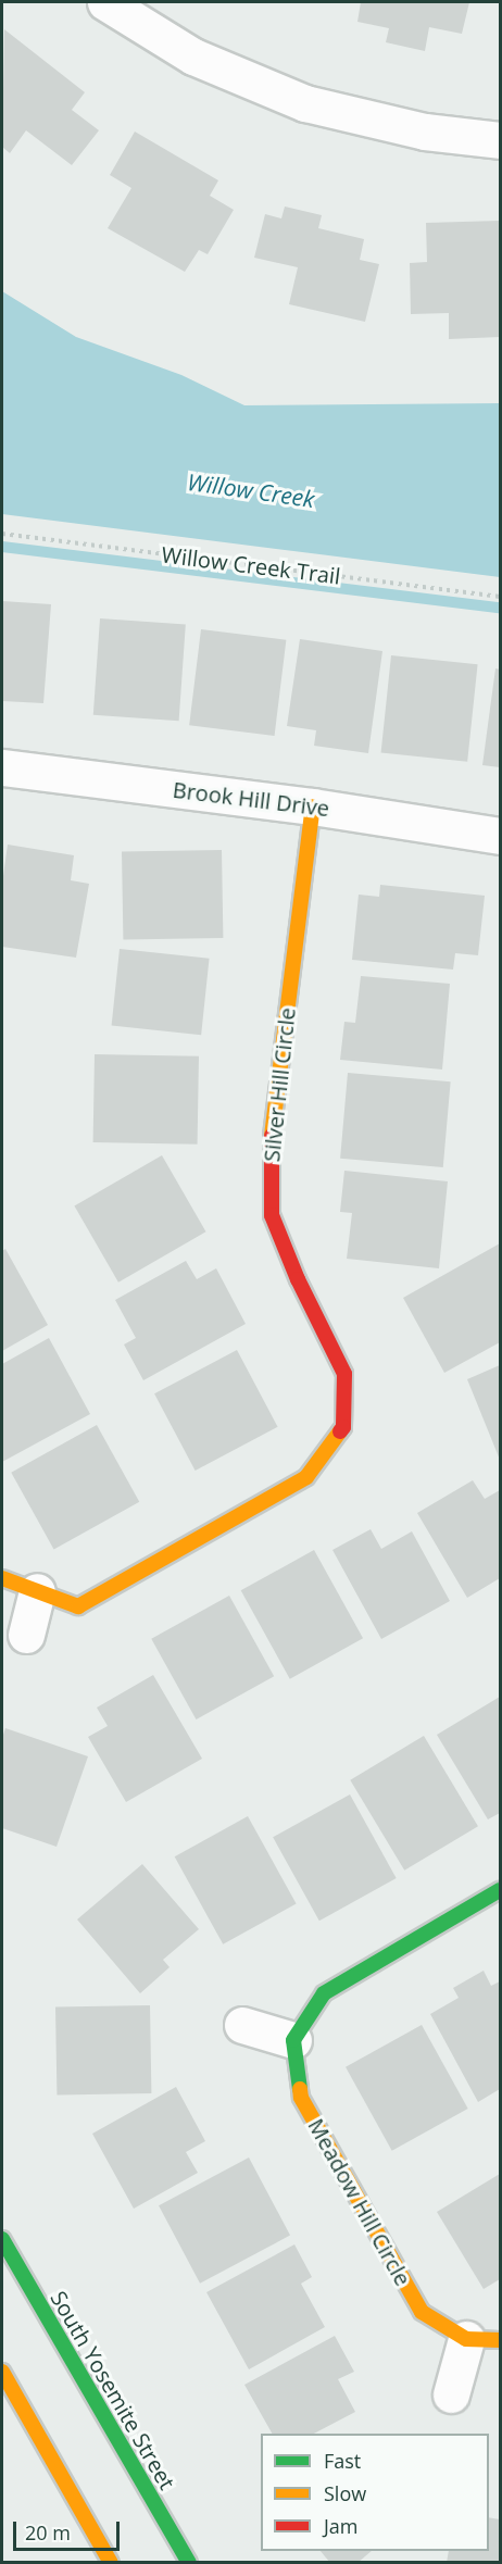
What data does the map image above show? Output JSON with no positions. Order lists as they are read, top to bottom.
{
  "streets": {
    "street": [
      "Brook Hill Drive",
      "Silver Hill Circle",
      "Meadow Hill Circle",
      "South Yosemite Street"
    ],
    "path": ["Willow Creek Trail"]
  },
  "crossings": [
    ["Brook Hill Drive", "Silver Hill Circle"]
  ],
  "water": ["Willow Creek"],
  "legend": ["Fast", "Slow", "Jam"],
  "scale_bar": "20 m"
}
